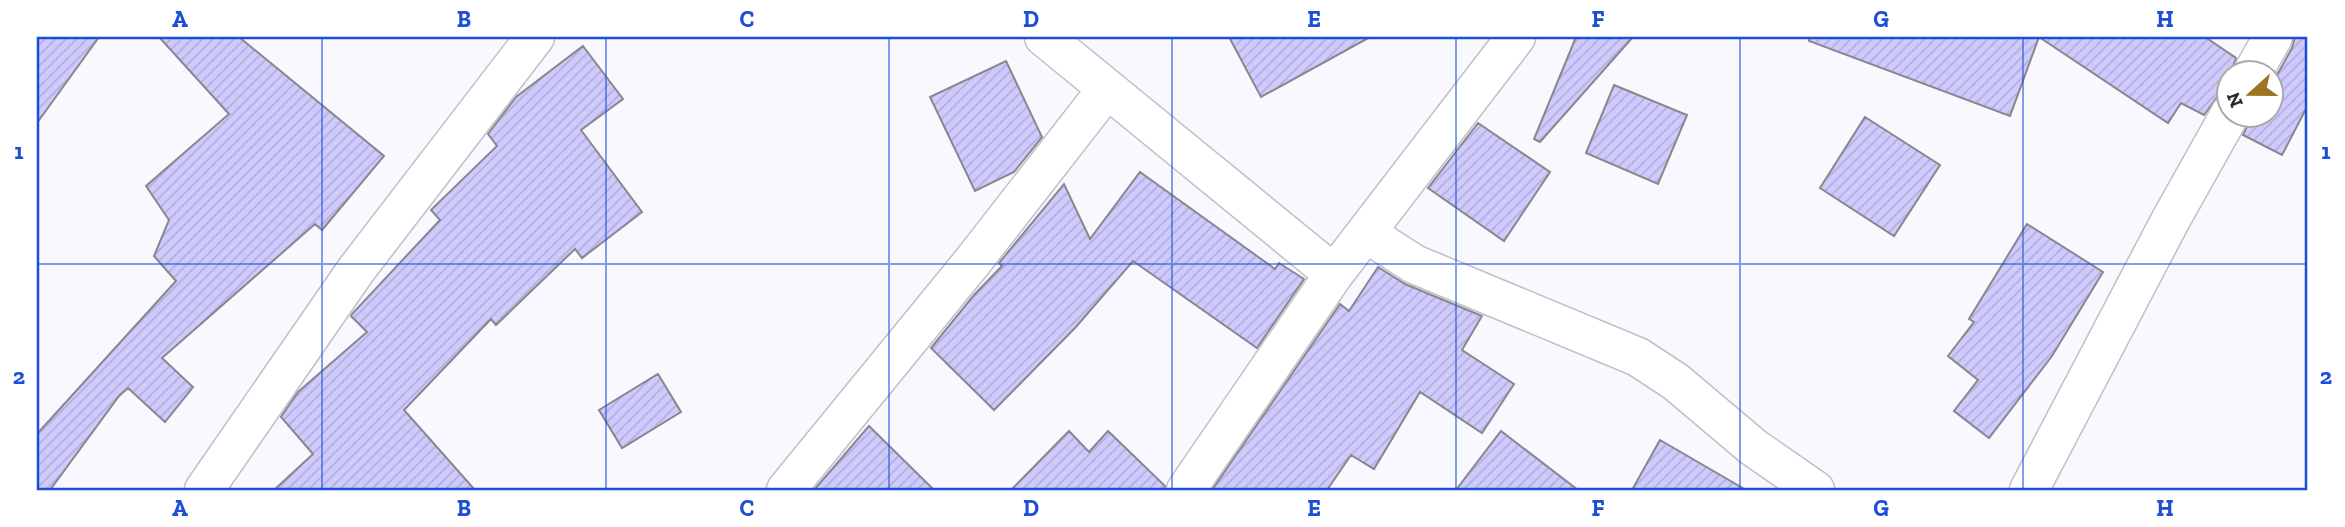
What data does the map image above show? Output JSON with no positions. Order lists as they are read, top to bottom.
{
  "north": "left",
  "grid": {
    "columns": [
      "A",
      "B",
      "C",
      "D",
      "E",
      "F",
      "G",
      "H"
    ],
    "rows": ["1", "2"]
  }
}
